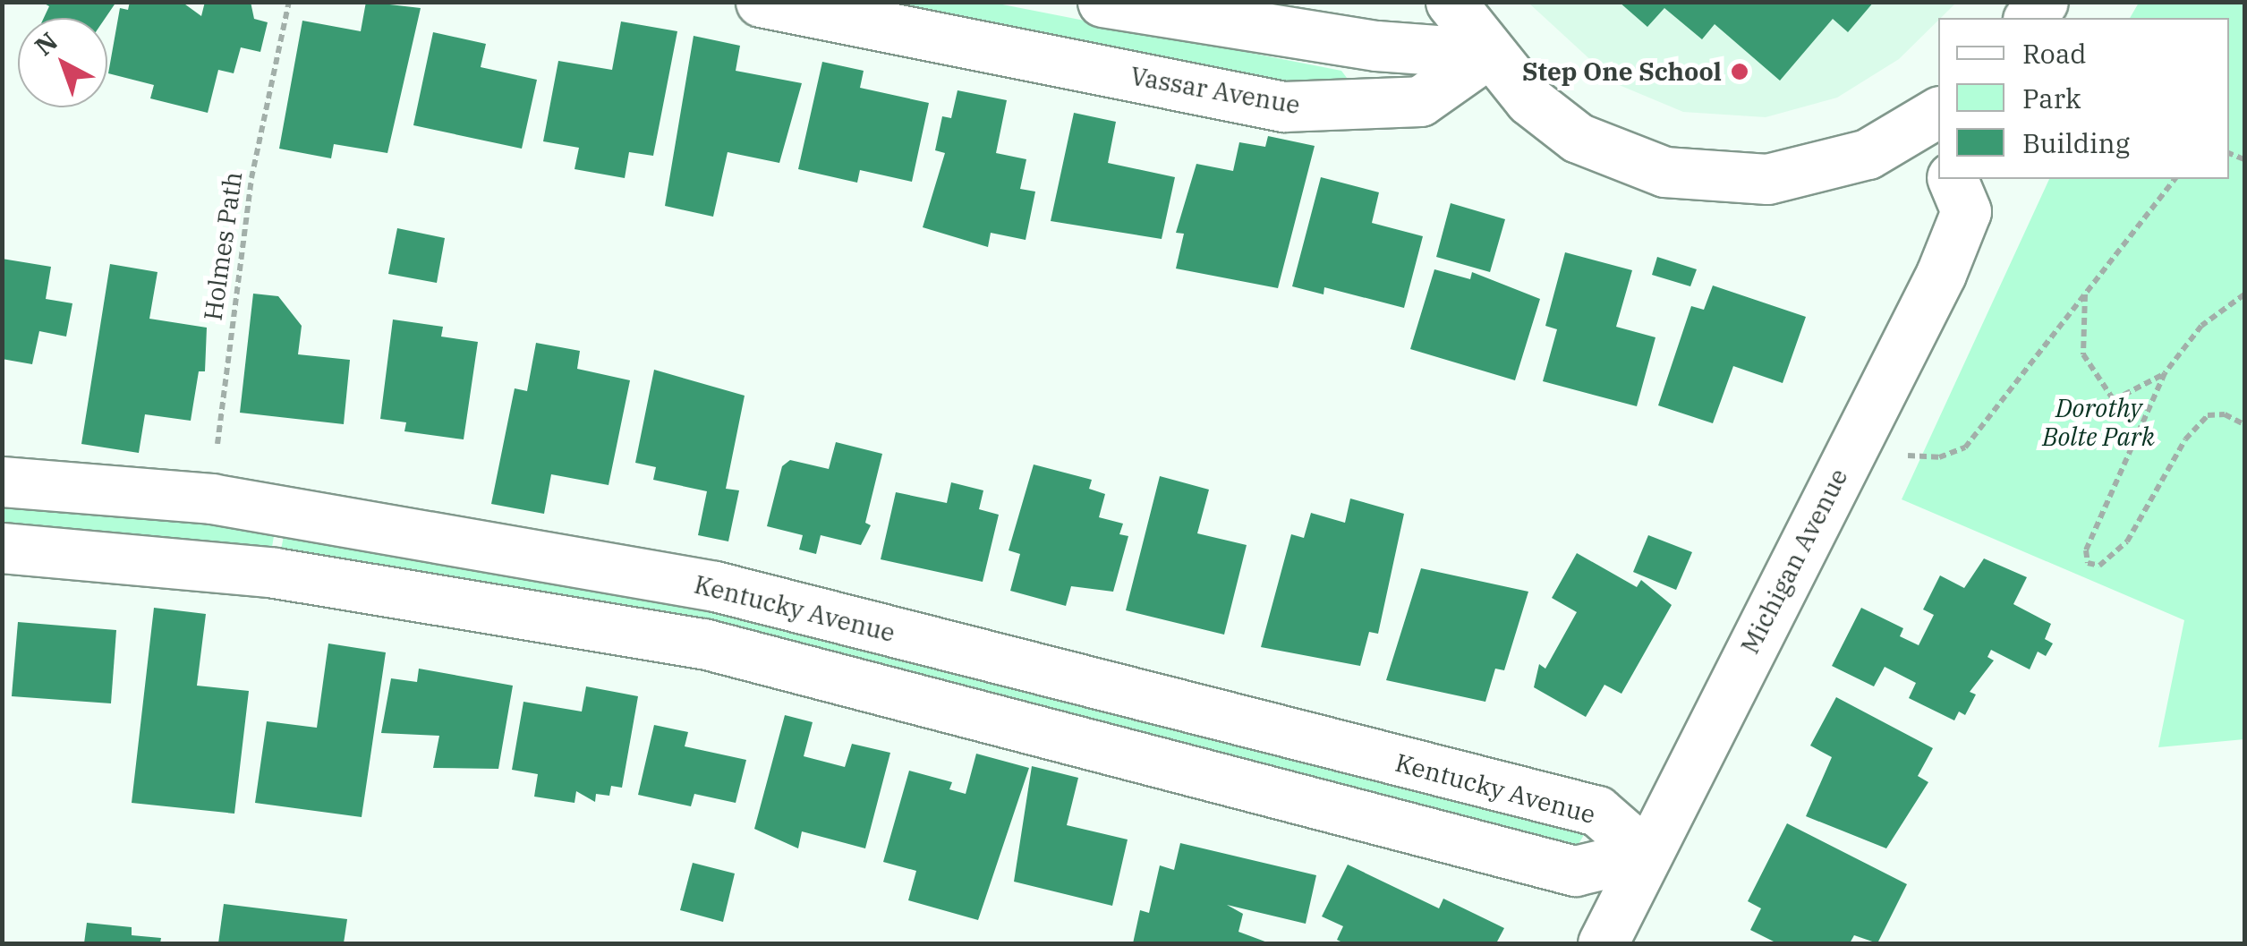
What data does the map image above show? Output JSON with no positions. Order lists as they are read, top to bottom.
{
  "streets": {
    "street": ["Vassar Avenue", "Michigan Avenue", "Kentucky Avenue"],
    "path": ["Holmes Path"]
  },
  "crossings": [
    ["Holmes Path", "Kentucky Avenue"],
    ["Michigan Avenue", "Kentucky Avenue"]
  ],
  "parks": ["Dorothy Bolte Park"],
  "places": ["Step One School"],
  "legend": ["Road", "Park", "Building"],
  "north": "top left"
}
